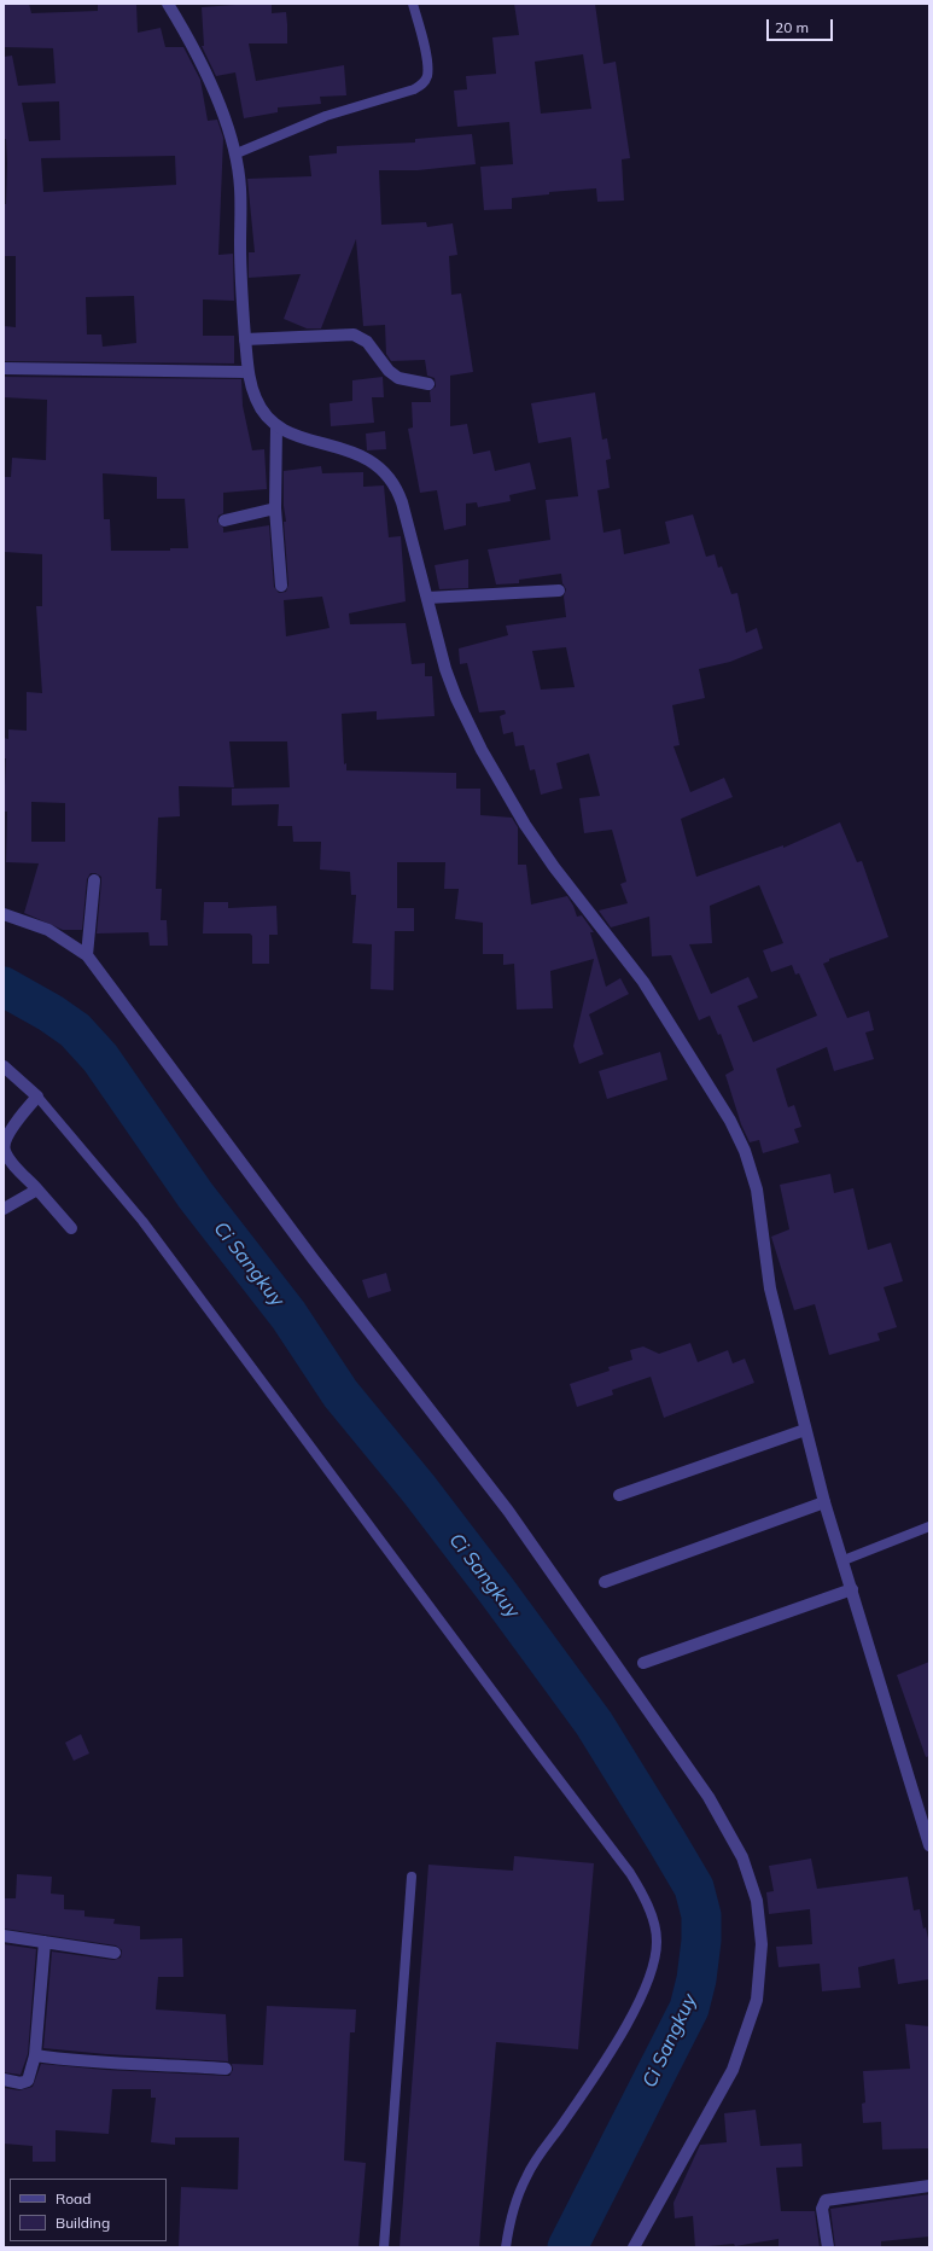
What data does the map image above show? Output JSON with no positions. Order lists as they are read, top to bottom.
{
  "water": ["Ci Sangkuy"],
  "legend": ["Road", "Building"],
  "scale_bar": "20 m"
}
